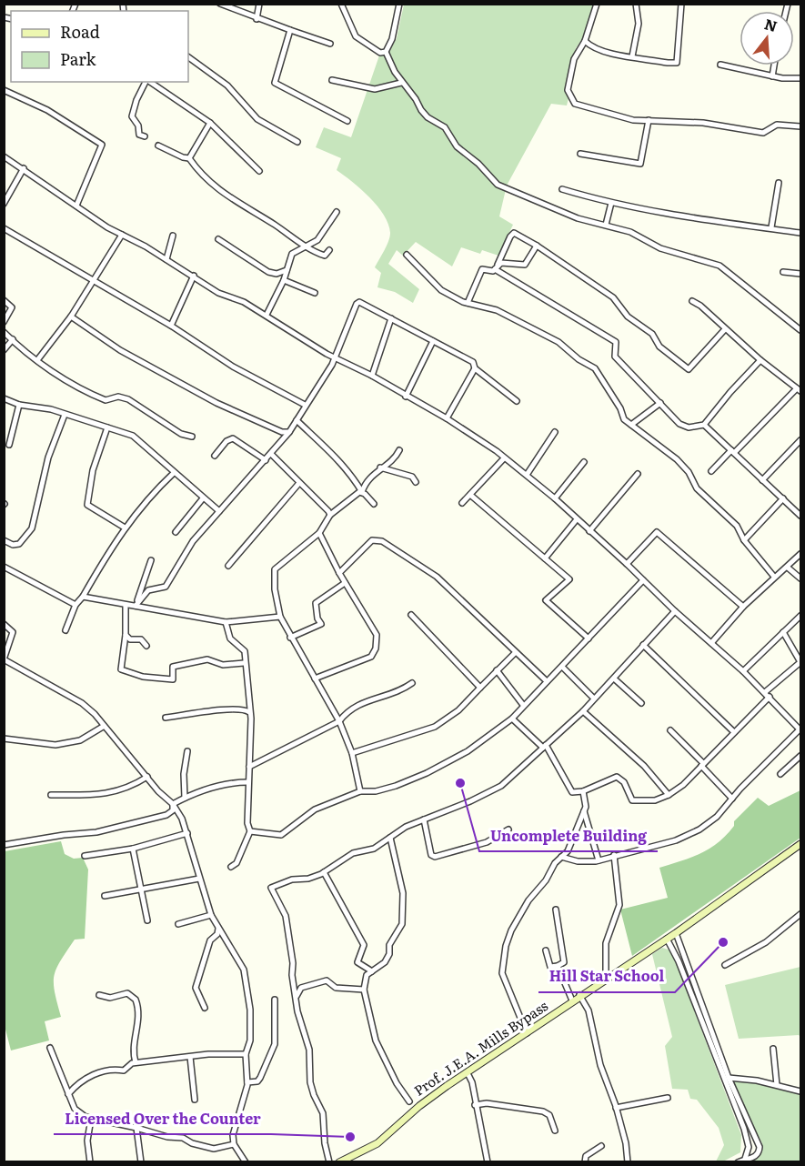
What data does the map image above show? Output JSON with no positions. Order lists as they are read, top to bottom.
{
  "streets": {
    "street": ["Prof. J.E.A. Mills Bypass"]
  },
  "places": ["Uncomplete Building", "Hill Star School", "Licensed Over the Counter"],
  "legend": ["Road", "Park"],
  "north": "top"
}
